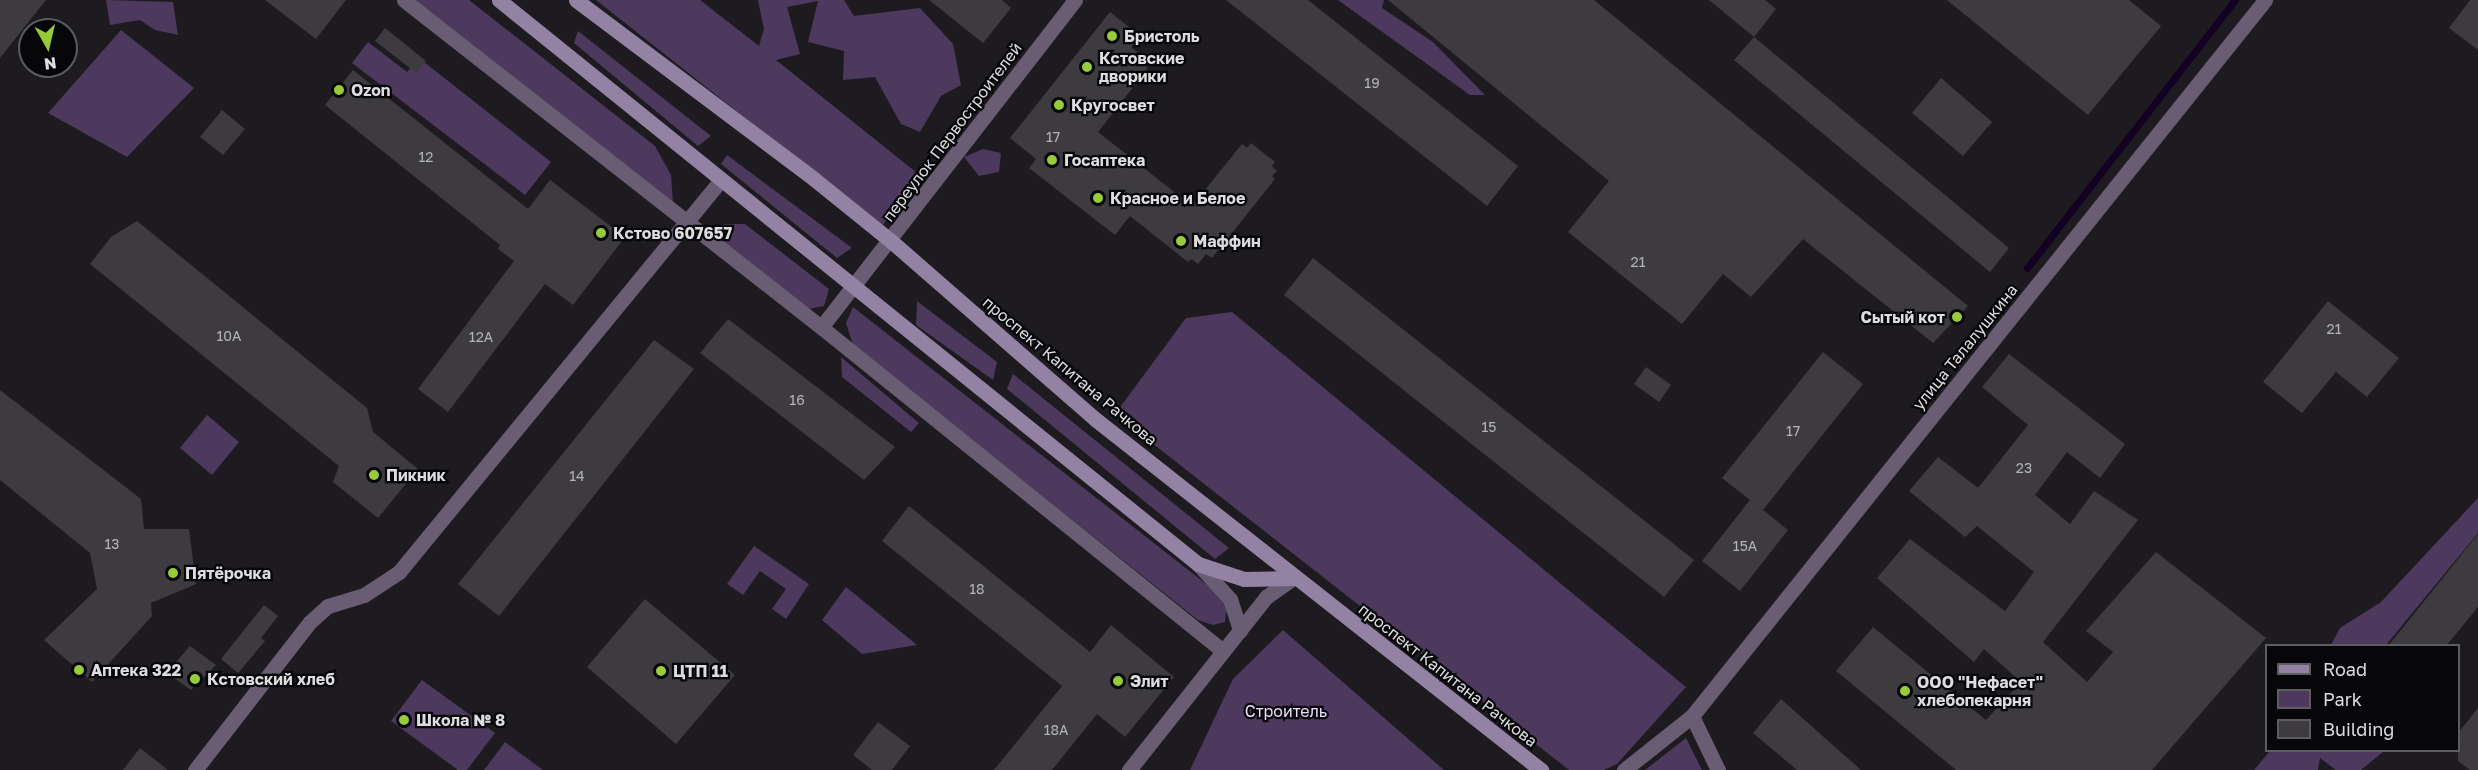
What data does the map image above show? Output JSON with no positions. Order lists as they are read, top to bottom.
{
  "streets": {
    "street": ["переулок Первостроителей", "улица Талалушкина", "проспект Капитана Рачкова"]
  },
  "crossings": [
    ["переулок Первостроителей", "проспект Капитана Рачкова"]
  ],
  "parks": ["Строитель"],
  "places": [
    "Бристоль",
    "Кстовские дворики",
    "Ozon",
    "Кругосвет",
    "Госаптека",
    "Красное и Белое",
    "Кстово 607657",
    "Маффин",
    "Сытый кот",
    "Пикник",
    "Пятёрочка",
    "Аптека 322",
    "ЦТП 11",
    "Кстовский хлеб",
    "Элит",
    "ООО \"Нефасет\" хлебопекарня",
    "Школа № 8"
  ],
  "house_numbers": [
    "19",
    "17",
    "12",
    "21",
    "21",
    "10А",
    "12А",
    "16",
    "15",
    "17",
    "23",
    "14",
    "13",
    "15А",
    "18",
    "18А"
  ],
  "legend": ["Road", "Park", "Building"],
  "north": "bottom"
}
